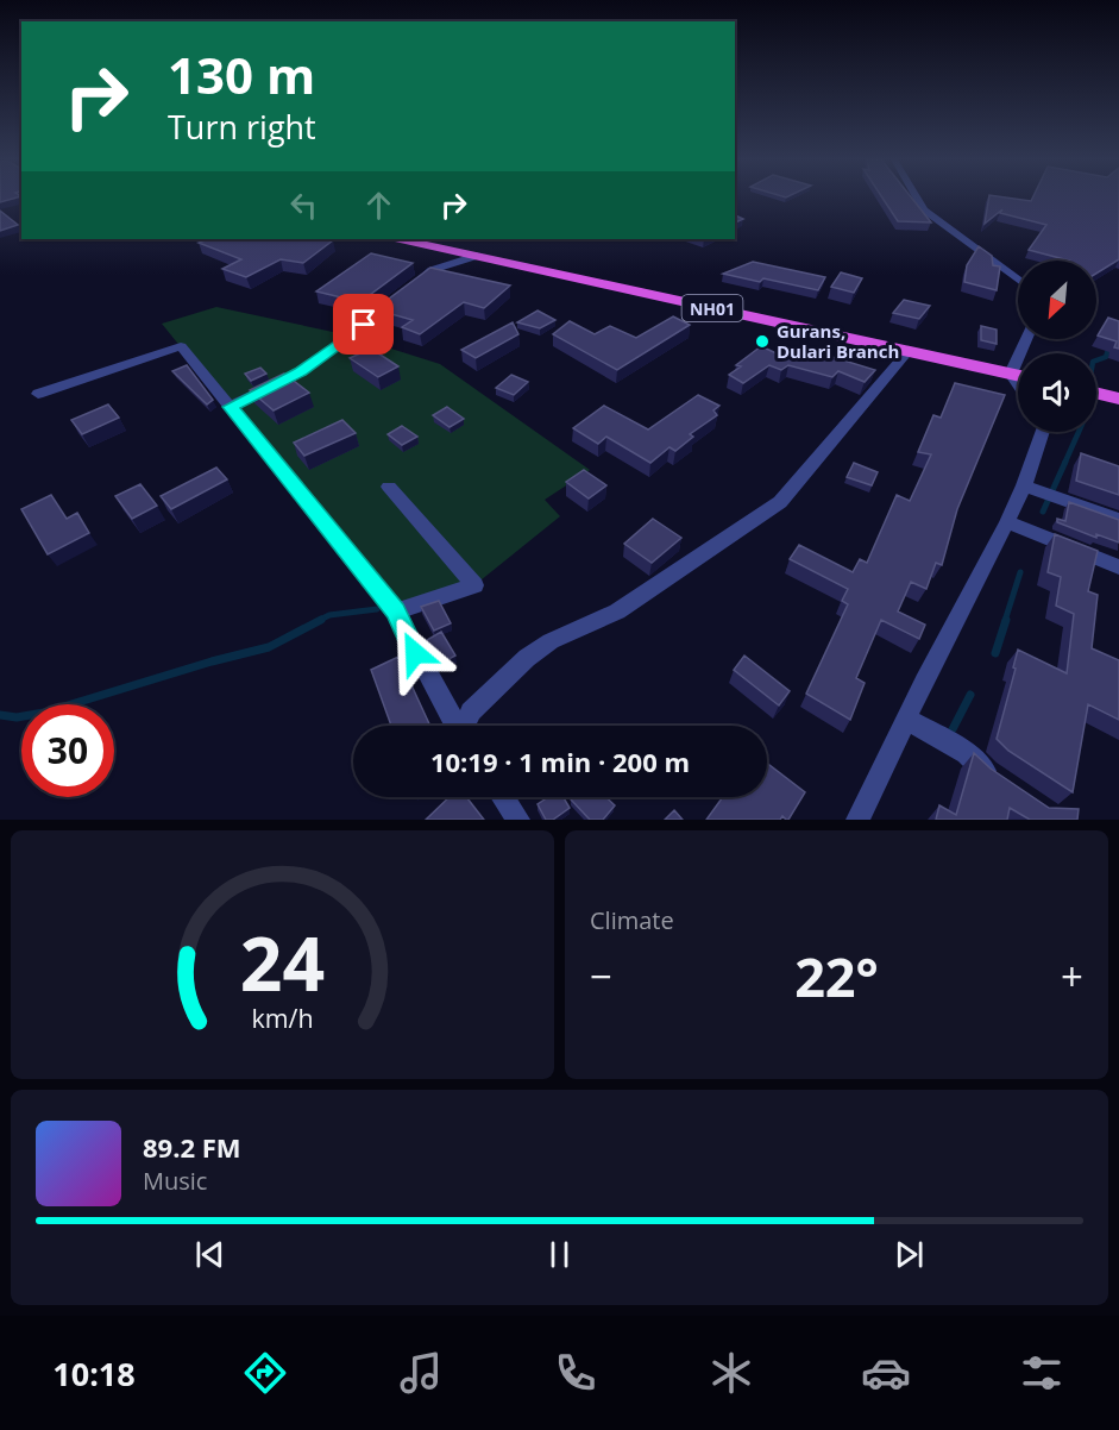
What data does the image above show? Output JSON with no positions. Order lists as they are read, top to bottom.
{
  "streets": {
    "highway": ["NH01"]
  },
  "places": ["Gurans, Dulari Branch"],
  "north": "bottom left",
  "page": {
    "turn": ["130 m", "Turn right"],
    "limit": "30",
    "trip": "10:19 · 1 min · 200 m",
    "tile": "Climate",
    "heat": ["−", "22°", "+"],
    "song": ["89.2 FM", "Music"],
    "tabs": "10:18",
    "gauge": ["24", "km/h"]
  }
}
